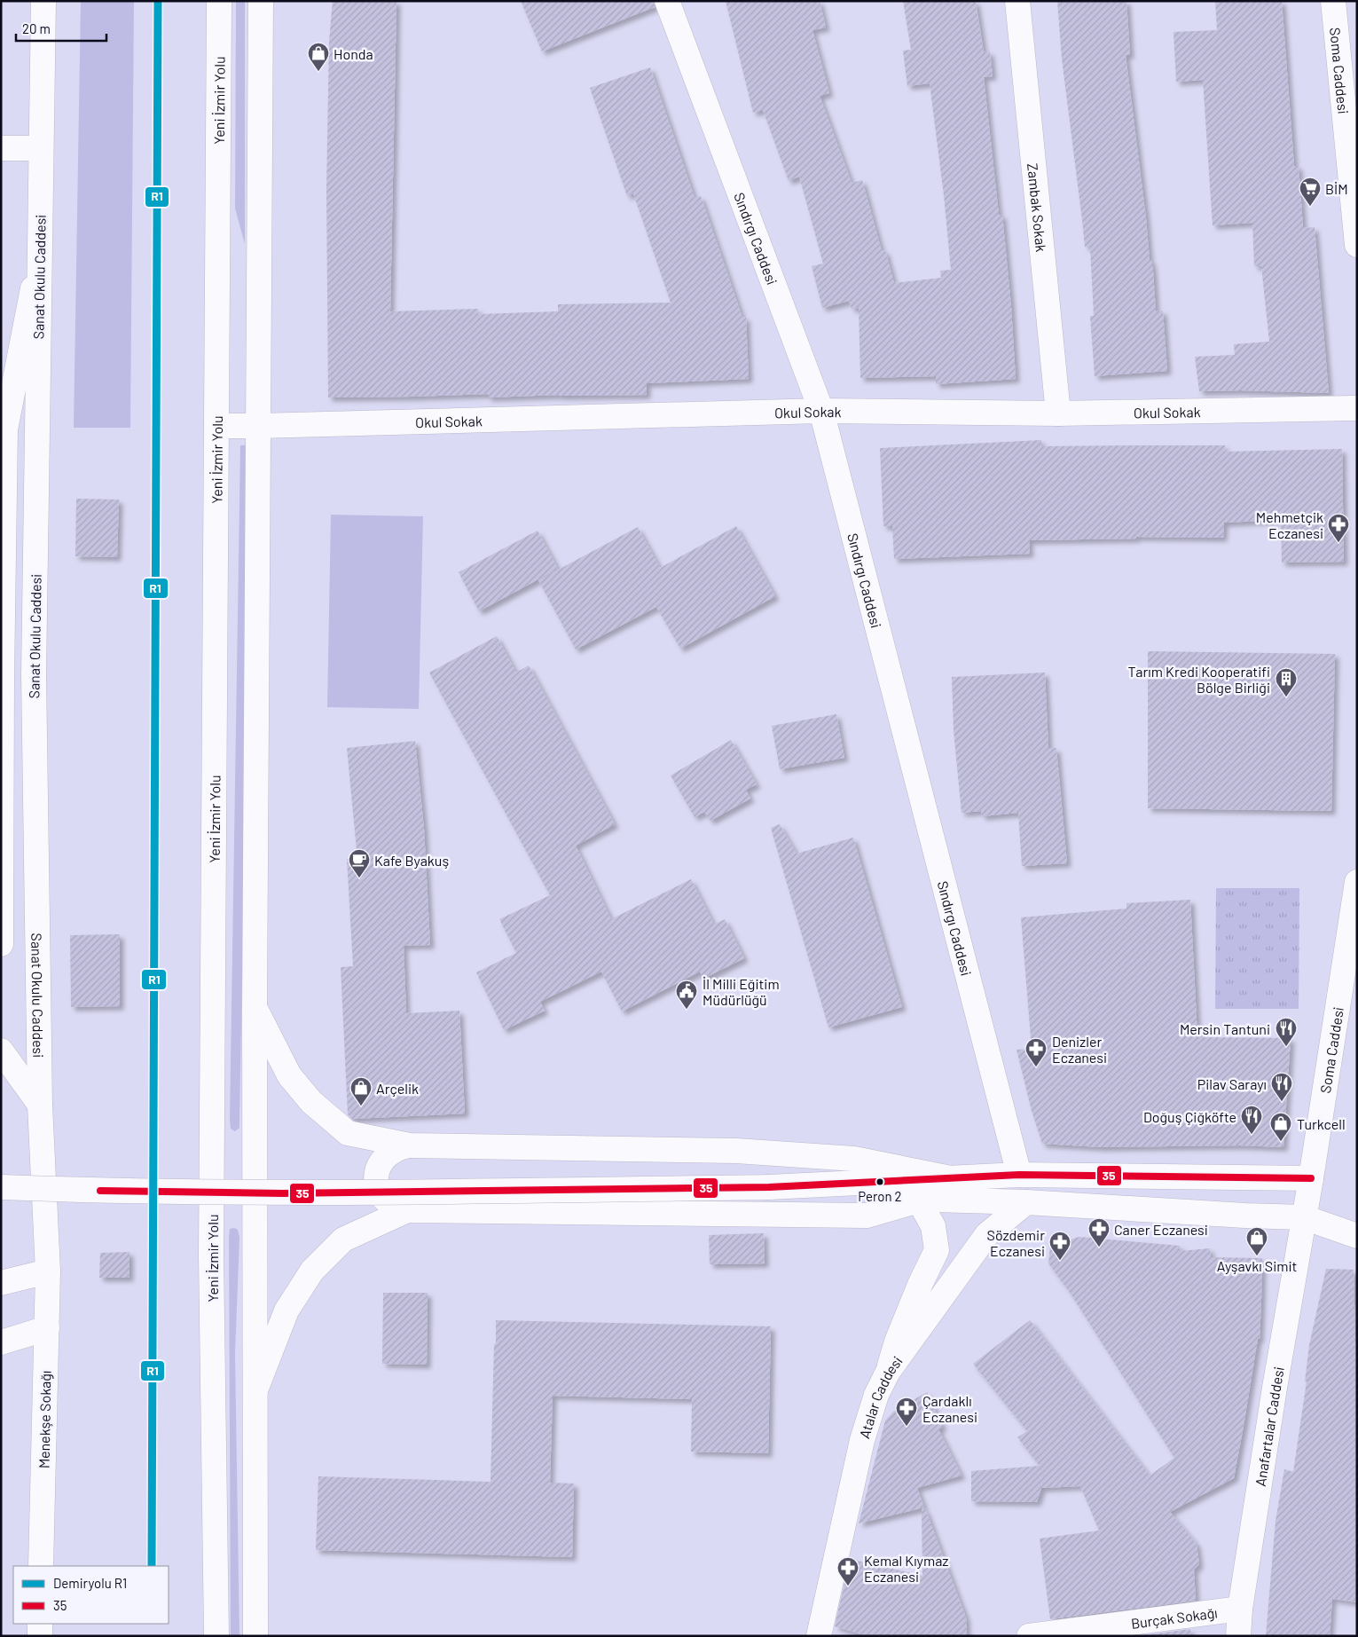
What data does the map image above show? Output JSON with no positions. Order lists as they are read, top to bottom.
{
  "streets": {
    "main road": [
      "Soma Caddesi",
      "Yeni İzmir Yolu",
      "Zambak Sokak",
      "Sındırgı Caddesi",
      "Sanat Okulu Caddesi",
      "Okul Sokak",
      "Atalar Caddesi",
      "Menekşe Sokağı",
      "Anafartalar Caddesi",
      "Burçak Sokağı"
    ]
  },
  "crossings": [
    ["Soma Caddesi", "Anafartalar Caddesi"],
    ["Yeni İzmir Yolu", "Okul Sokak"],
    ["Zambak Sokak", "Okul Sokak"],
    ["Sındırgı Caddesi", "Okul Sokak"],
    ["Sanat Okulu Caddesi", "Menekşe Sokağı"],
    ["Anafartalar Caddesi", "Burçak Sokağı"]
  ],
  "places": {
    "shop": [
      "Honda",
      "Arçelik",
      "Turkcell",
      "Ayşavkı Simit"
    ],
    "supermarket": ["BİM"],
    "pharmacy": [
      "Mehmetçik Eczanesi",
      "Denizler Eczanesi",
      "Caner Eczanesi",
      "Sözdemir Eczanesi",
      "Çardaklı Eczanesi",
      "Kemal Kıymaz Eczanesi"
    ],
    "building": ["Tarım Kredi Kooperatifi Bölge Birliği"],
    "cafe": ["Kafe Byakuş"],
    "public building": ["İl Milli Eğitim Müdürlüğü"],
    "restaurant": ["Mersin Tantuni", "Pilav Sarayı", "Doğuş Çiğköfte"],
    "other": ["Peron 2"]
  },
  "lines": ["rail line R1", "transit line 35"],
  "legend": ["Demiryolu R1", "35"],
  "scale_bar": "20 m"
}
